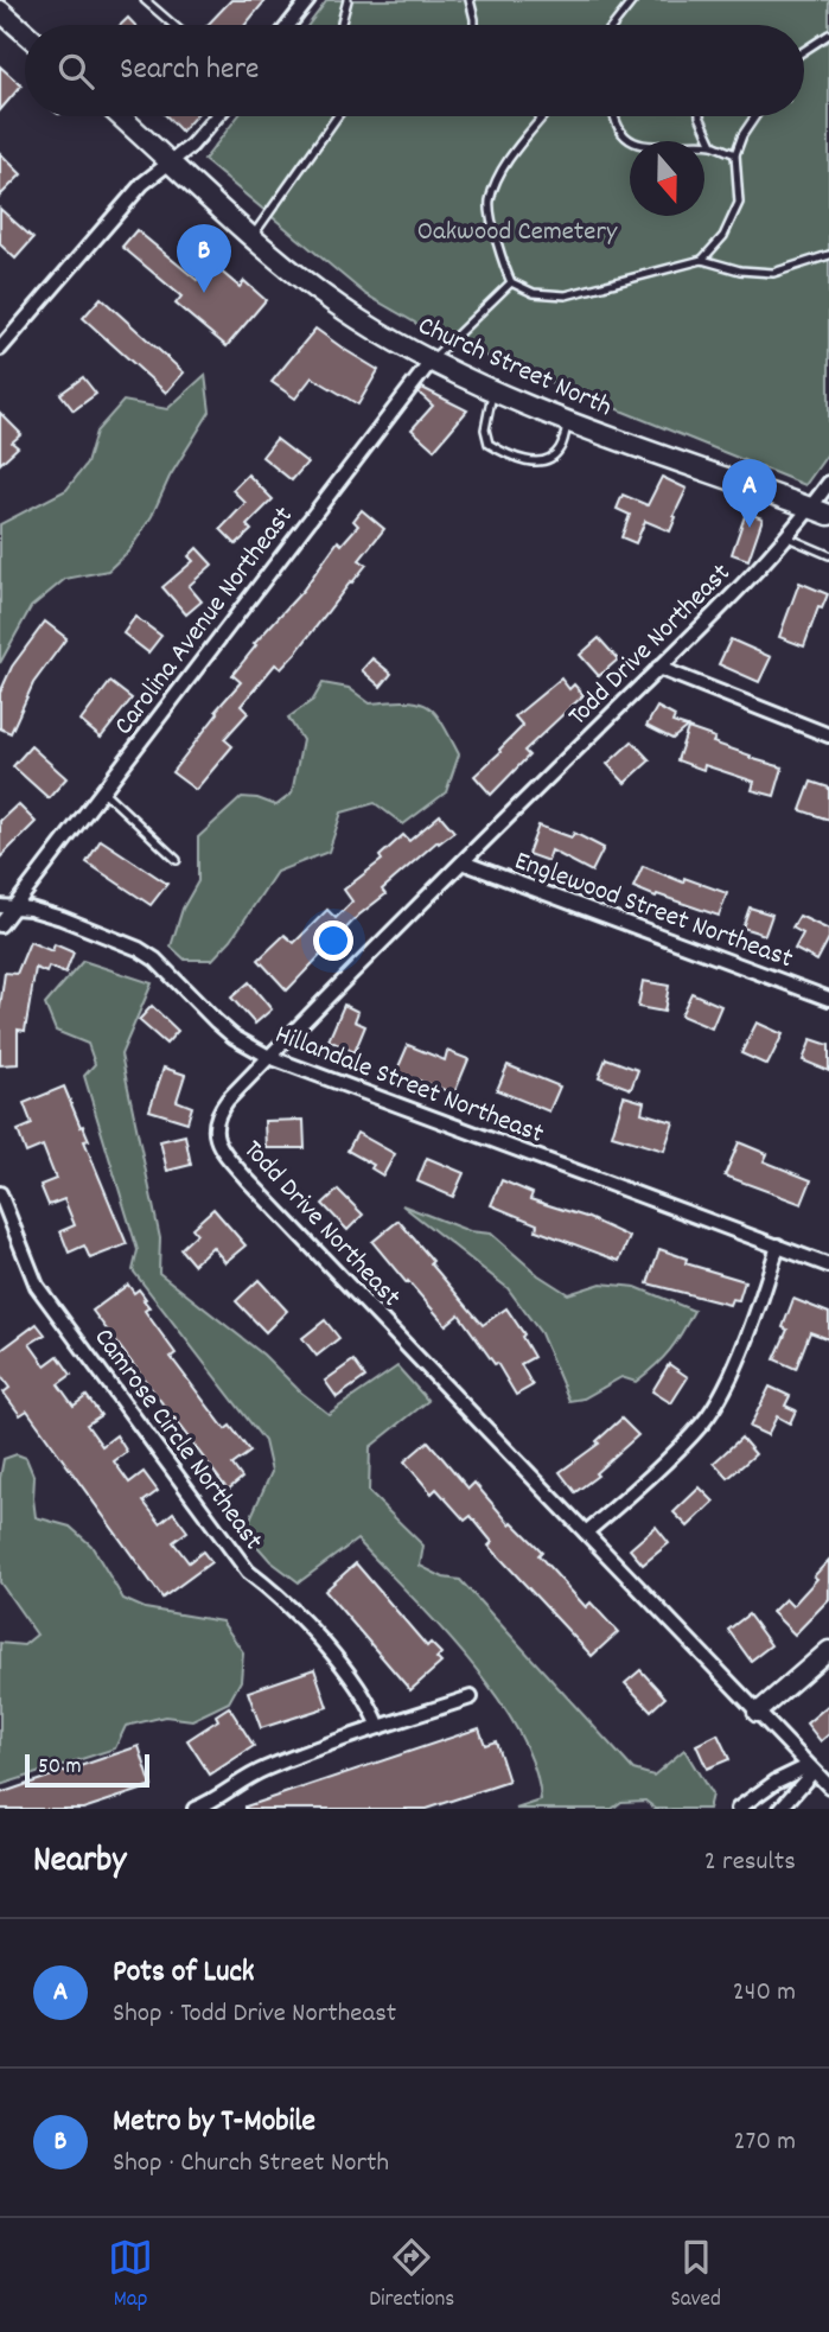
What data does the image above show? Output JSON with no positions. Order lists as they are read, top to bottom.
{
  "streets": {
    "main road": ["Church Street North"],
    "street": [
      "Carolina Avenue Northeast",
      "Todd Drive Northeast",
      "Englewood Street Northeast",
      "Hillandale Street Northeast",
      "Camrose Circle Northeast"
    ]
  },
  "crossings": [
    ["Church Street North", "Carolina Avenue Northeast"],
    ["Church Street North", "Todd Drive Northeast"],
    ["Carolina Avenue Northeast", "Hillandale Street Northeast"],
    ["Todd Drive Northeast", "Englewood Street Northeast"],
    ["Todd Drive Northeast", "Hillandale Street Northeast"]
  ],
  "parks": ["Oakwood Cemetery"],
  "scale_bar": "50 m",
  "north": "bottom",
  "page": {
    "search": "Search here",
    "pins": ["B", "A"],
    "scale": "50 m",
    "heading": ["Nearby", "2 results"],
    "list": [
      {
        "mark": "A",
        "name": "Pots of Luck",
        "note": "Shop · Todd Drive Northeast",
        "value": "240 m"
      },
      {
        "mark": "B",
        "name": "Metro by T-Mobile",
        "note": "Shop · Church Street North",
        "value": "270 m"
      }
    ],
    "nav": ["Map", "Directions", "Saved"]
  }
}
